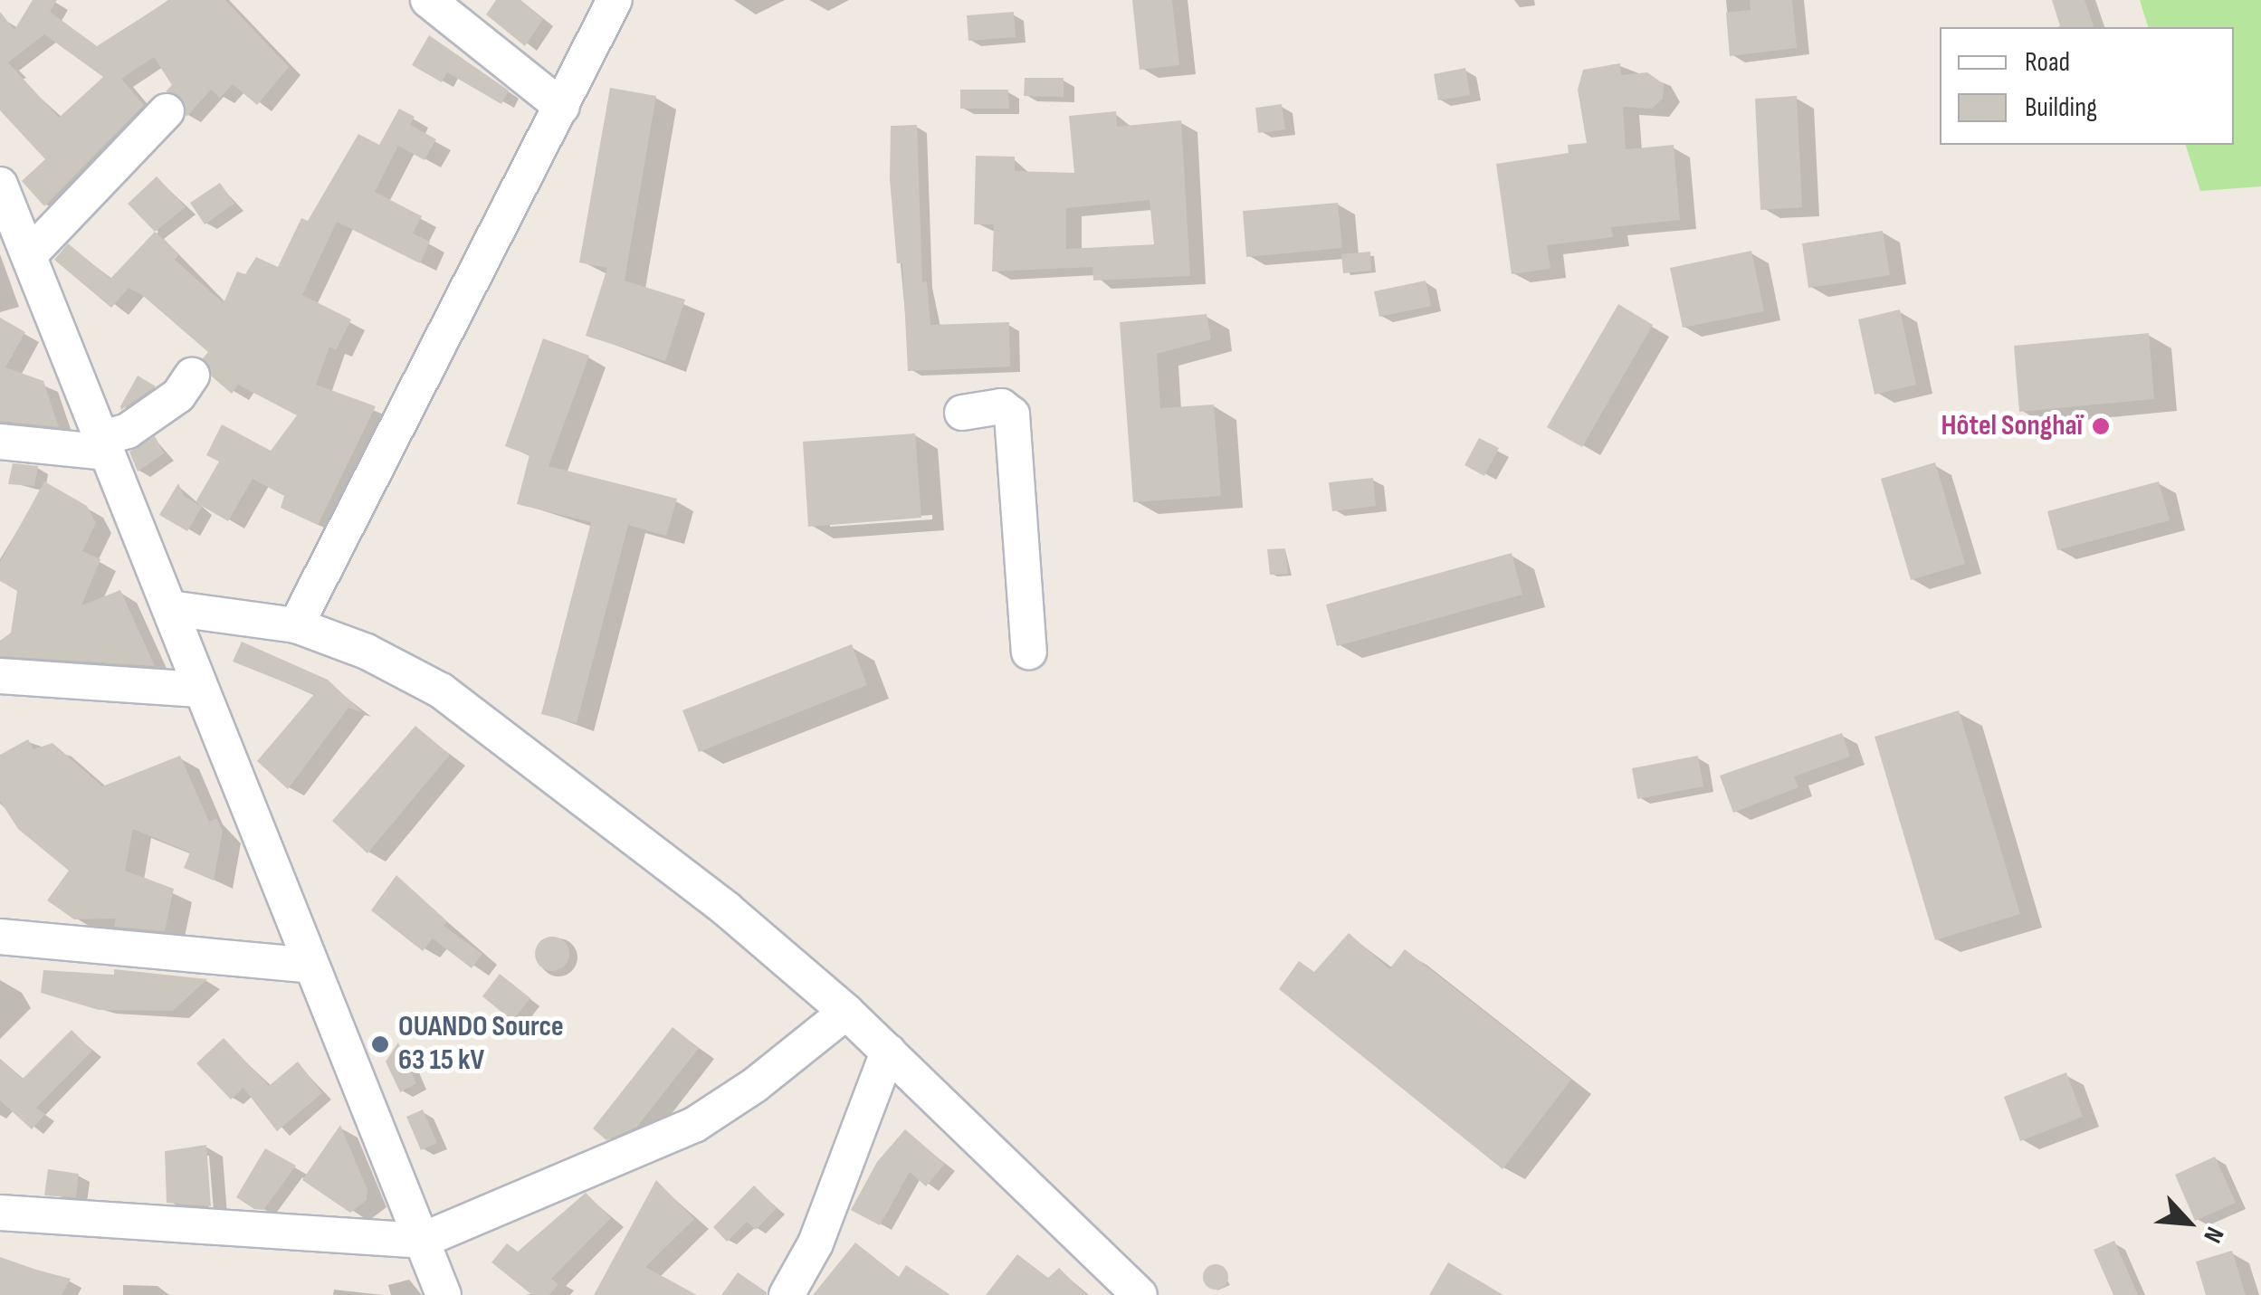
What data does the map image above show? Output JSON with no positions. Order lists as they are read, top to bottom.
{
  "places": ["Hôtel Songhaï", "OUANDO Source 63 15 kV"],
  "legend": ["Road", "Building"],
  "north": "bottom right"
}
